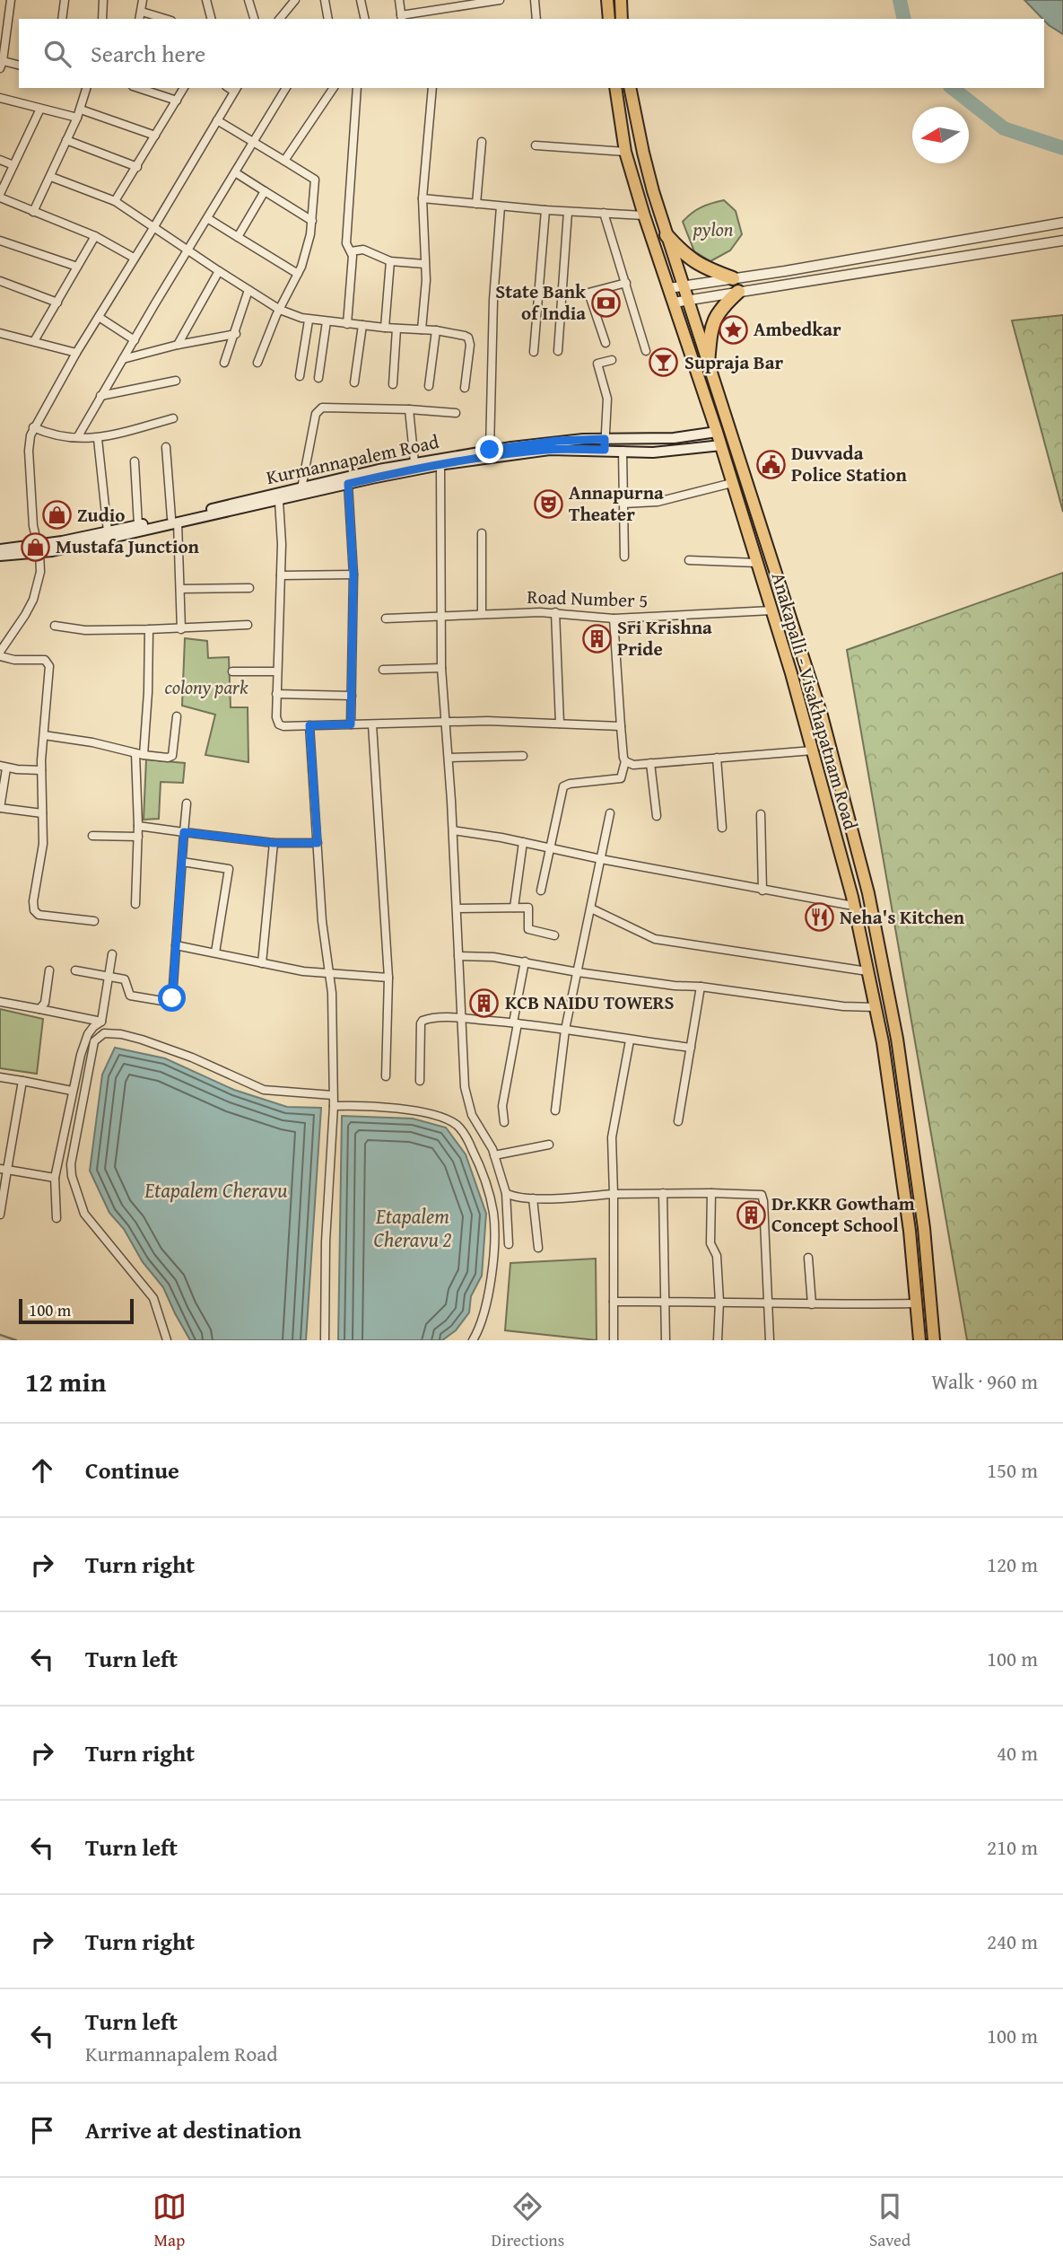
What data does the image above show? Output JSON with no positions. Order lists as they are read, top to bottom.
{
  "streets": {
    "main road": ["Kurmannapalem Road", "Anakapalli - Visakhapatnam Road"],
    "street": ["Road Number 5"]
  },
  "crossings": [
    ["Kurmannapalem Road", "Anakapalli - Visakhapatnam Road"],
    ["Road Number 5", "Anakapalli - Visakhapatnam Road"]
  ],
  "water": ["Etapalem Cheravu", "Etapalem Cheravu 2"],
  "parks": ["pylon", "colony park"],
  "places": {
    "bank": ["State Bank of India"],
    "place": ["Ambedkar"],
    "bar": ["Supraja Bar"],
    "public building": ["Duvvada Police Station"],
    "theatre": ["Annapurna Theater"],
    "shop": ["Zudio", "Mustafa Junction"],
    "building": ["Sri Krishna Pride", "KCB NAIDU TOWERS", "Dr.KKR Gowtham Concept School"],
    "restaurant": ["Neha's Kitchen"]
  },
  "scale_bar": "100 m",
  "north": "left",
  "page": {
    "search": "Search here",
    "scale": "100 m",
    "heading": ["12 min", "Walk · 960 m"],
    "list": [
      ["Continue", "150 m"],
      ["Turn right", "120 m"],
      ["Turn left", "100 m"],
      ["Turn right", "40 m"],
      ["Turn left", "210 m"],
      ["Turn right", "240 m"],
      ["Turn left", "Kurmannapalem Road", "100 m"],
      "Arrive at destination"
    ],
    "nav": ["Map", "Directions", "Saved"]
  }
}
